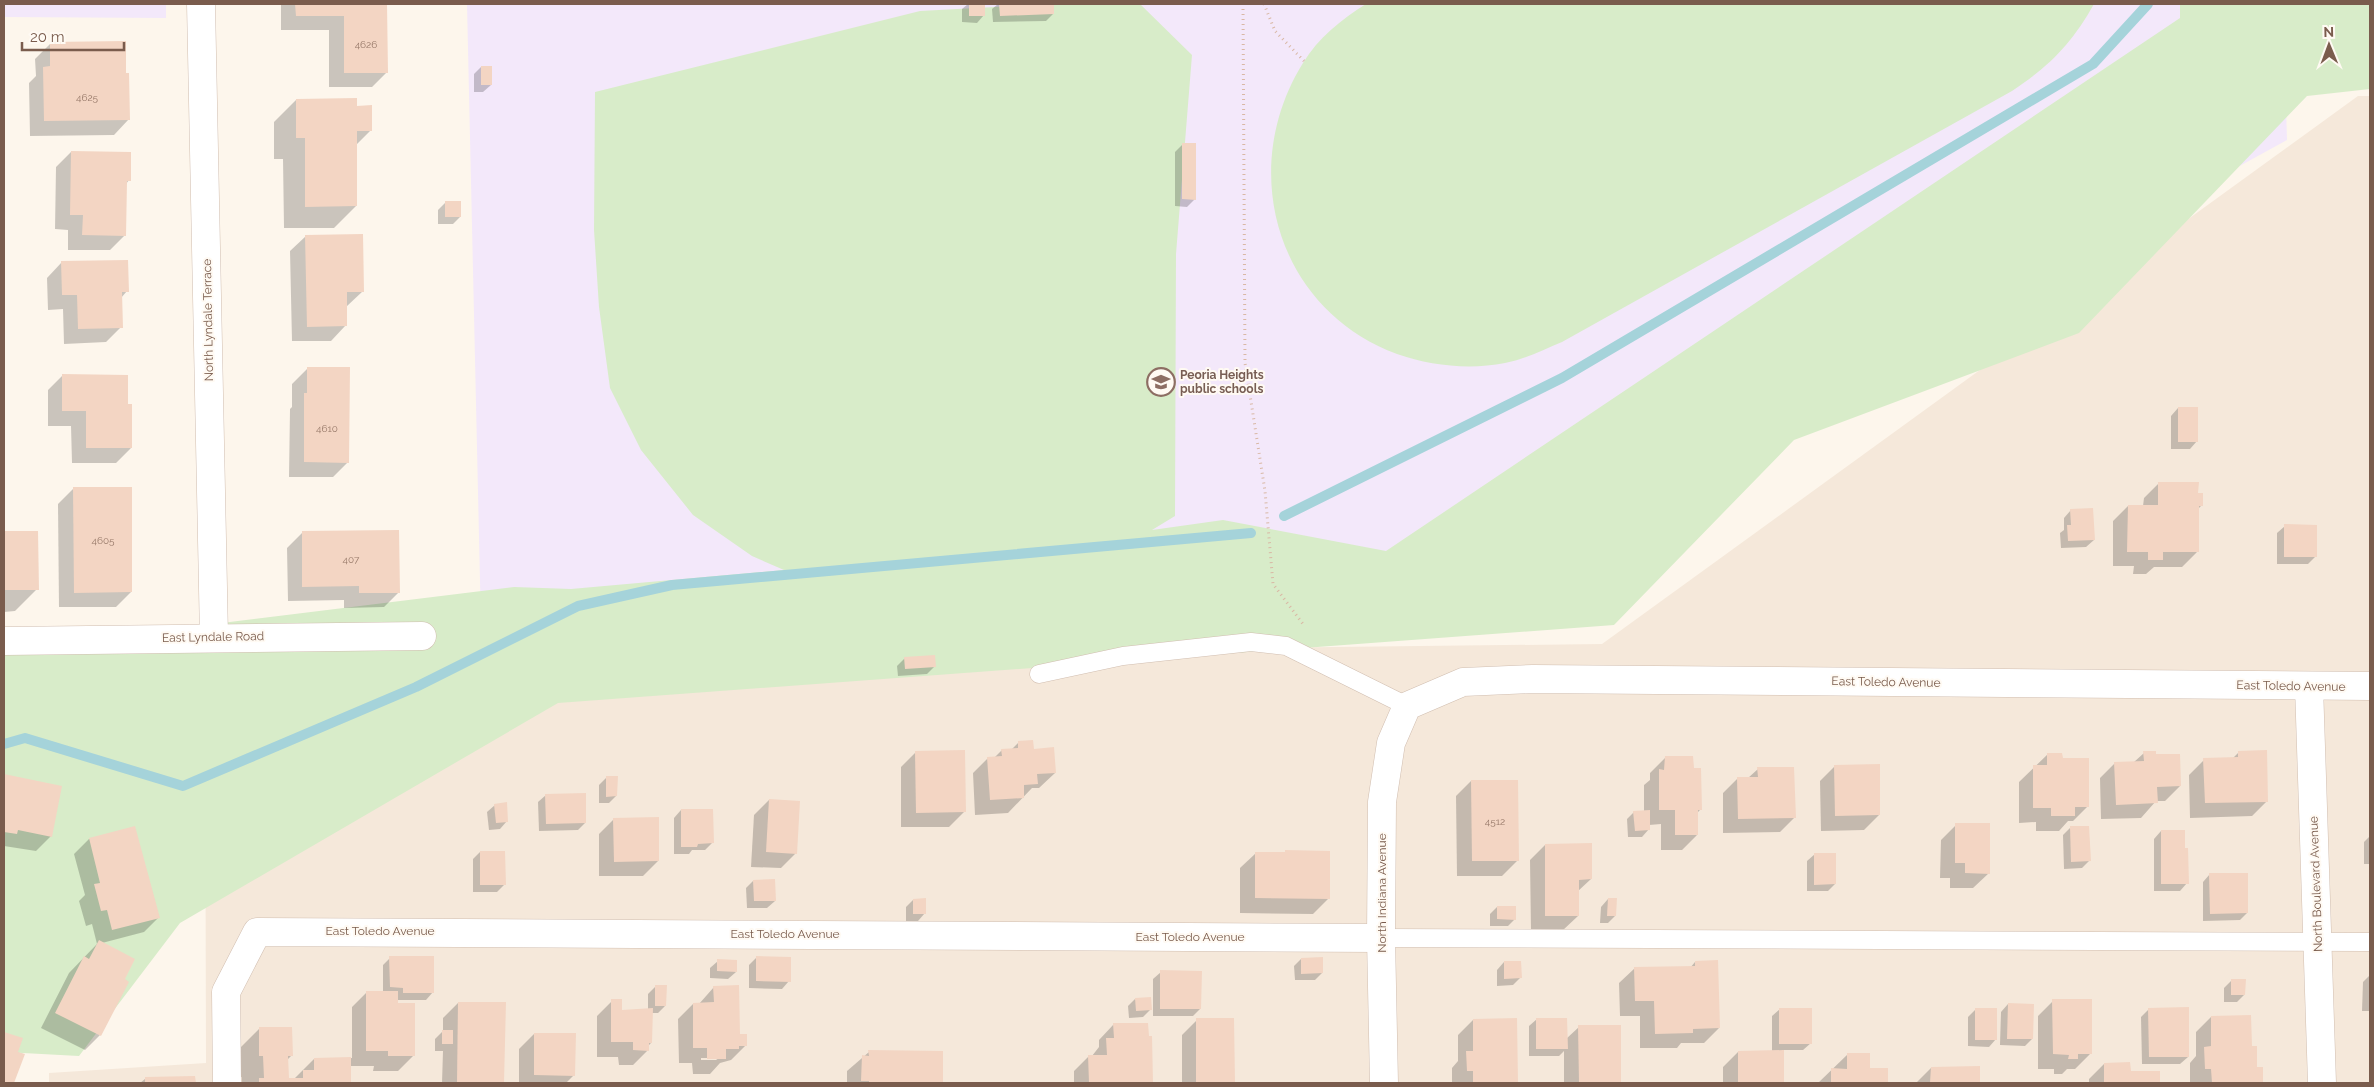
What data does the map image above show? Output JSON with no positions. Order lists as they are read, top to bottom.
{
  "streets": {
    "street": [
      "North Lyndale Terrace",
      "East Lyndale Road",
      "East Toledo Avenue",
      "North Boulevard Avenue",
      "North Indiana Avenue"
    ]
  },
  "crossings": [
    ["North Lyndale Terrace", "East Lyndale Road"],
    ["East Toledo Avenue", "North Boulevard Avenue"],
    ["East Toledo Avenue", "North Indiana Avenue"]
  ],
  "places": {
    "school or university": ["Peoria Heights public schools"]
  },
  "house_numbers": [
    "4626",
    "4625",
    "4610",
    "4605",
    "407",
    "4512"
  ],
  "scale_bar": "20 m",
  "north": "top"
}
